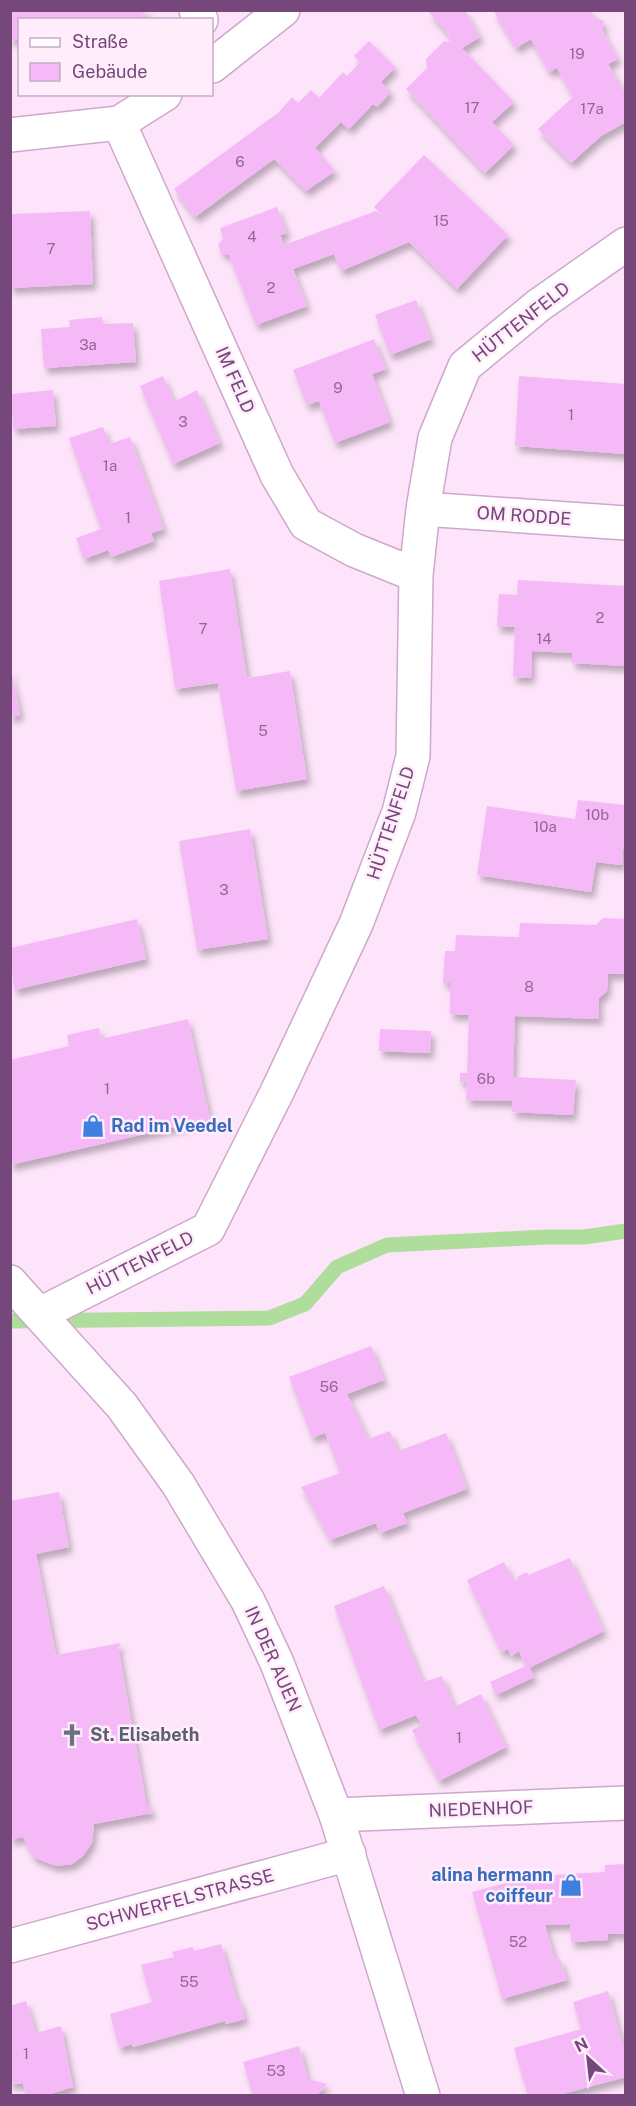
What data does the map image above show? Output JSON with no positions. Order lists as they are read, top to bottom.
{
  "streets": {
    "street": [
      "HÜTTENFELD",
      "IM FELD",
      "OM RODDE",
      "IN DER AUEN",
      "NIEDENHOF",
      "SCHWERFELSTRASSE"
    ]
  },
  "crossings": [
    ["HÜTTENFELD", "IM FELD"],
    ["HÜTTENFELD", "OM RODDE"],
    ["HÜTTENFELD", "IN DER AUEN"],
    ["IN DER AUEN", "NIEDENHOF"],
    ["IN DER AUEN", "SCHWERFELSTRASSE"]
  ],
  "places": {
    "shop": ["Rad im Veedel", "alina hermann coiffeur"],
    "church": ["St. Elisabeth"]
  },
  "house_numbers": [
    "19",
    "17",
    "17a",
    "6",
    "15",
    "4",
    "7",
    "2",
    "3a",
    "9",
    "1",
    "3",
    "1a",
    "1",
    "2",
    "7",
    "14",
    "5",
    "10b",
    "10a",
    "3",
    "8",
    "6b",
    "1",
    "56",
    "1",
    "52",
    "55",
    "1",
    "53"
  ],
  "legend": ["Straße", "Gebäude"],
  "north": "top left"
}
